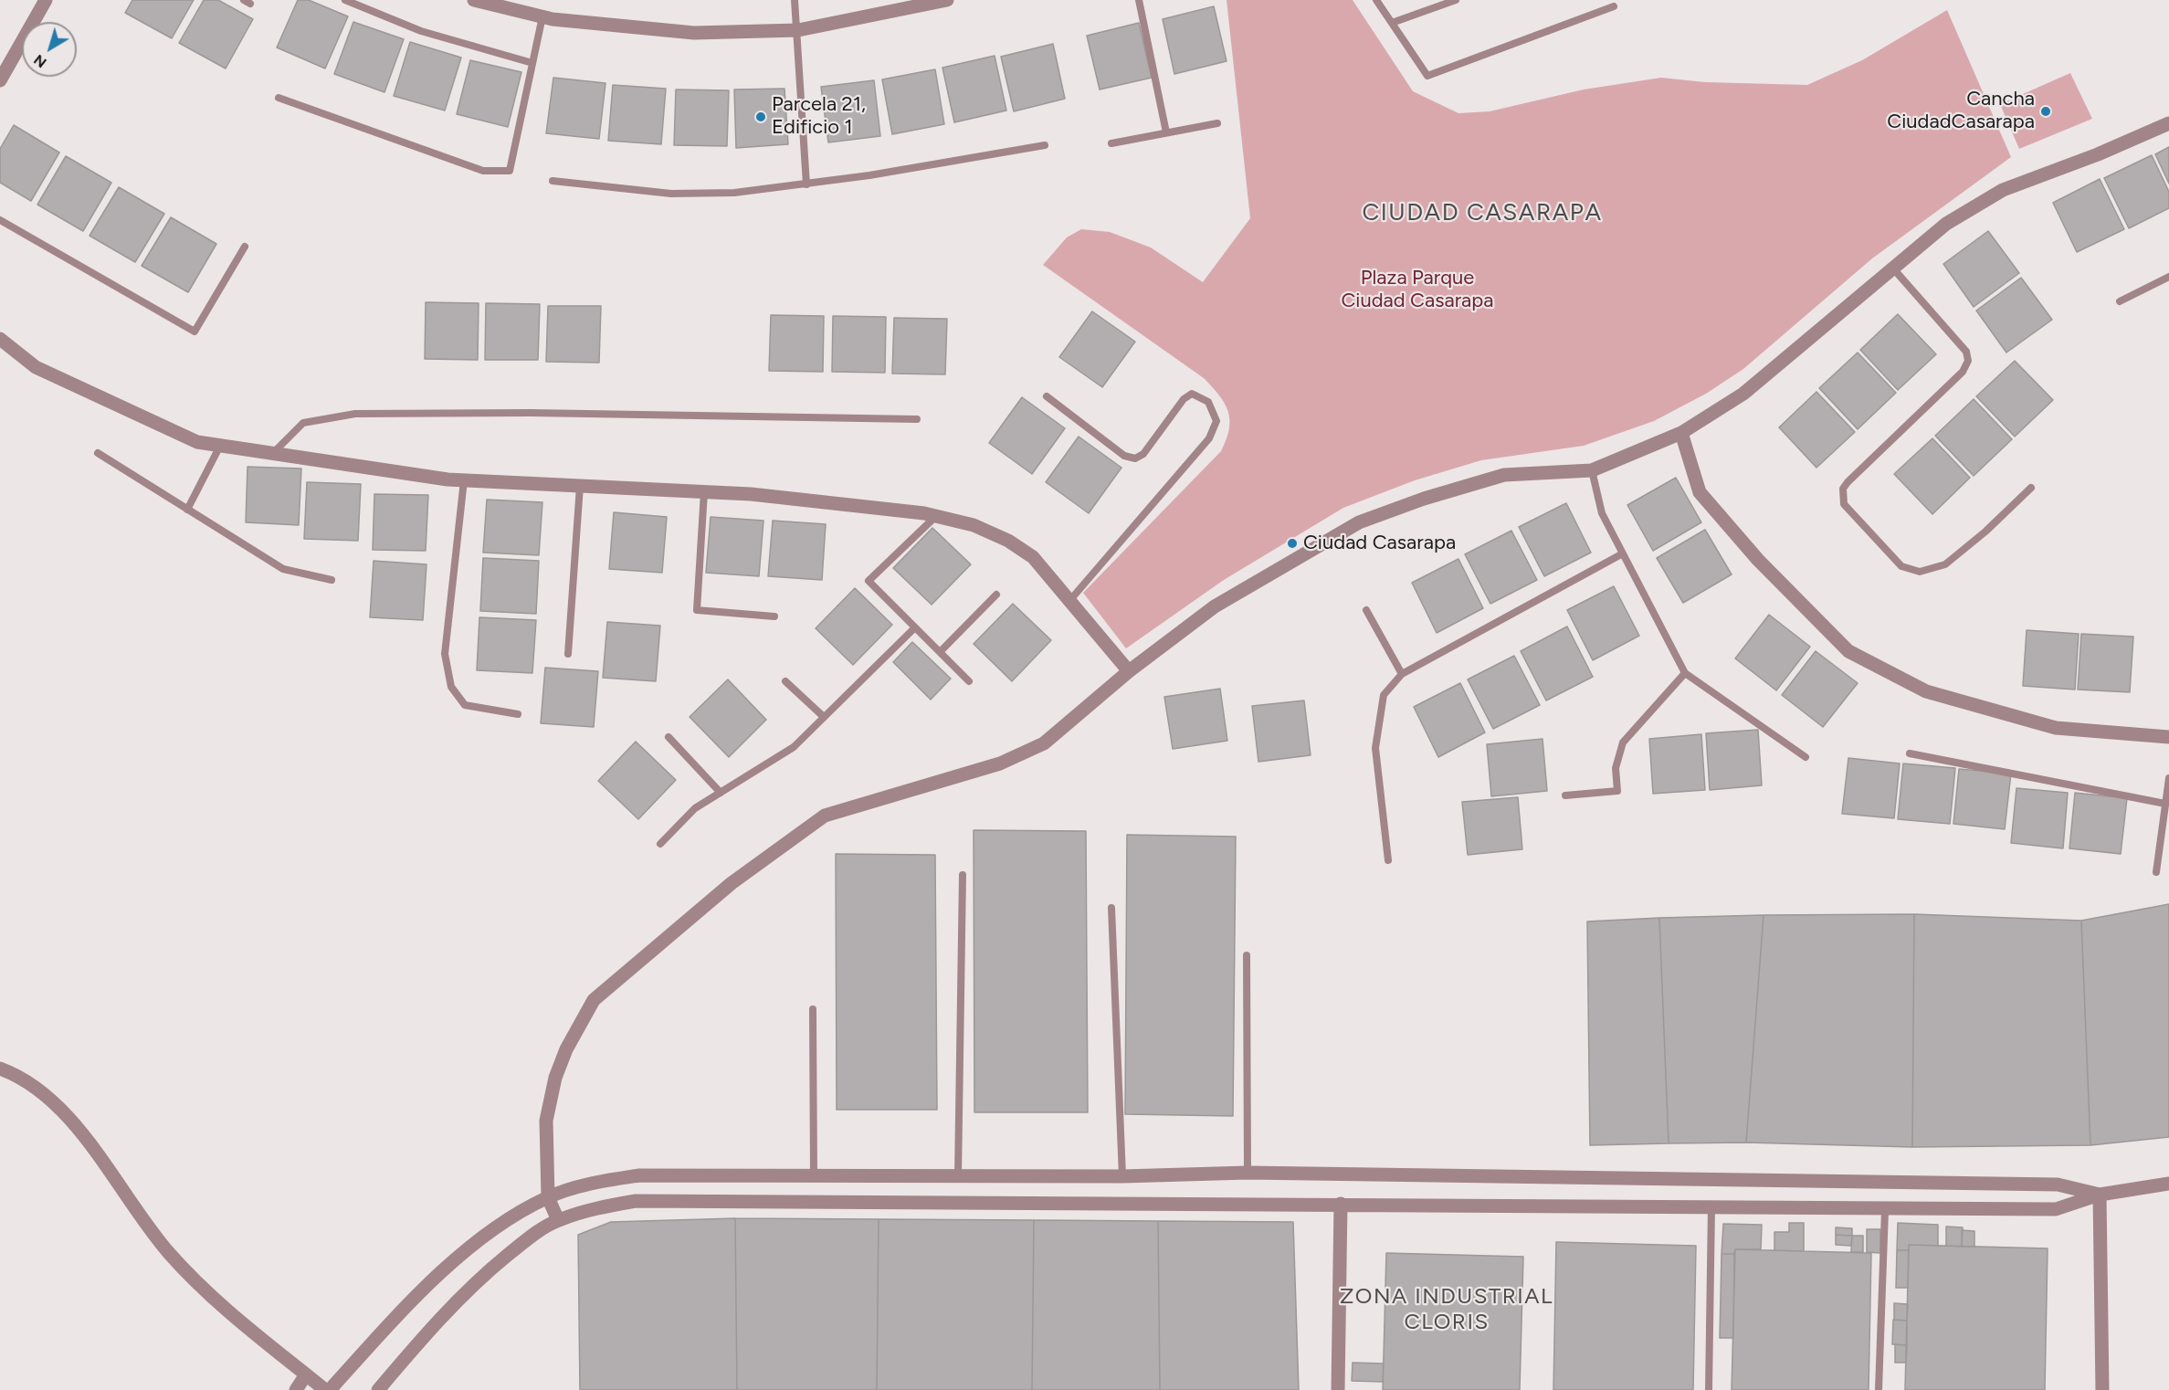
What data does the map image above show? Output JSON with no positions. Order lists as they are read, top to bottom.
{
  "districts": ["CIUDAD CASARAPA", "ZONA INDUSTRIAL CLORIS"],
  "parks": ["Plaza Parque Ciudad Casarapa"],
  "places": ["Cancha CiudadCasarapa", "Parcela 21, Edificio 1", "Ciudad Casarapa"],
  "north": "bottom left"
}
